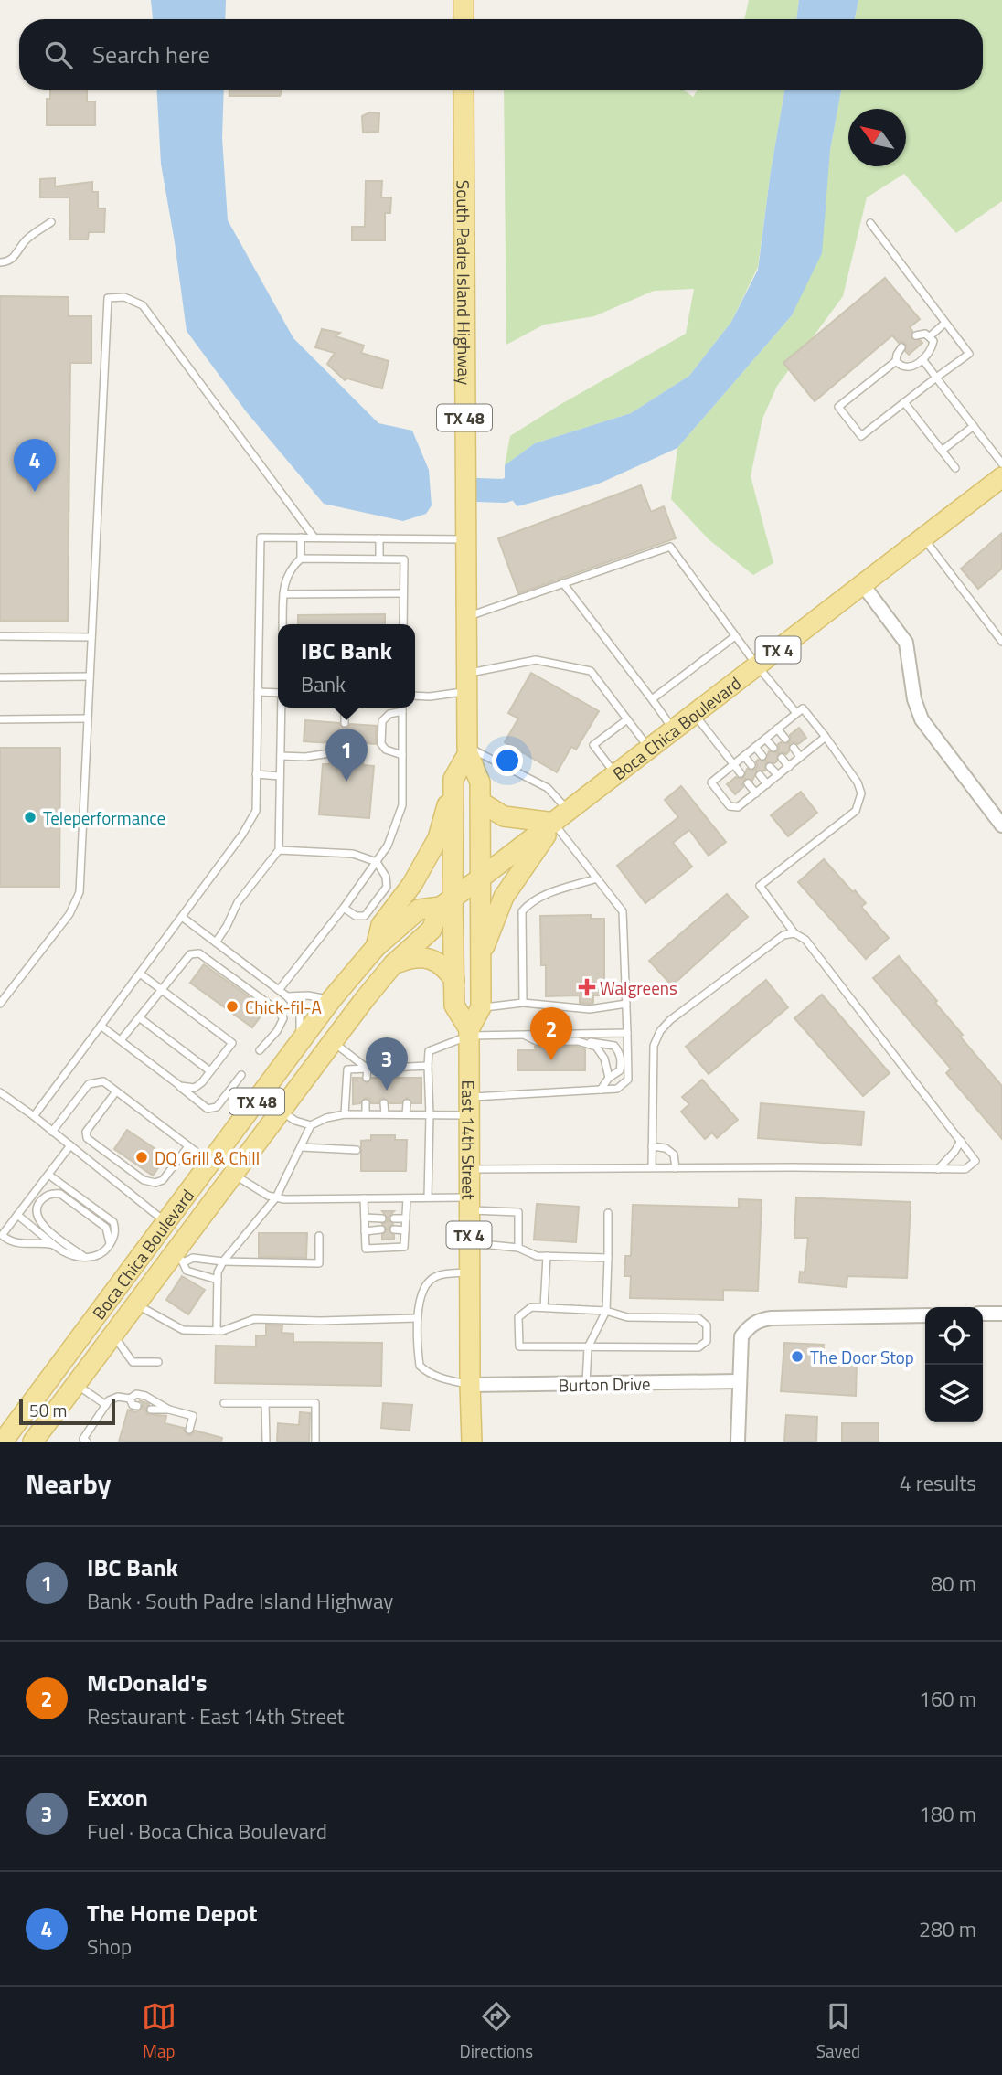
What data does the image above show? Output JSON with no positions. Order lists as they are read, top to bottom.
{
  "streets": {
    "main road": [
      "South Padre Island Highway",
      "TX 48",
      "TX 4",
      "Boca Chica Boulevard",
      "East 14th Street"
    ],
    "street": ["Burton Drive"]
  },
  "crossings": [
    ["South Padre Island Highway", "TX 48"],
    ["South Padre Island Highway", "Boca Chica Boulevard"],
    ["South Padre Island Highway", "East 14th Street"],
    ["TX 48", "Boca Chica Boulevard"],
    ["TX 4", "Boca Chica Boulevard"],
    ["TX 4", "East 14th Street"],
    ["Boca Chica Boulevard", "East 14th Street"],
    ["East 14th Street", "Burton Drive"]
  ],
  "places": {
    "other": [
      "Teleperformance",
      "Chick-fil-A",
      "DQ Grill & Chill",
      "The Door Stop"
    ],
    "health": ["Walgreens"]
  },
  "scale_bar": "50 m",
  "north": "top left",
  "page": {
    "search": "Search here",
    "pins": [
      "4",
      "1",
      "2",
      "3"
    ],
    "popup": ["IBC Bank", "Bank"],
    "scale": "50 m",
    "heading": ["Nearby", "4 results"],
    "list": [
      {
        "mark": "1",
        "name": "IBC Bank",
        "note": "Bank · South Padre Island Highway",
        "value": "80 m"
      },
      {
        "mark": "2",
        "name": "McDonald's",
        "note": "Restaurant · East 14th Street",
        "value": "160 m"
      },
      {
        "mark": "3",
        "name": "Exxon",
        "note": "Fuel · Boca Chica Boulevard",
        "value": "180 m"
      },
      {
        "mark": "4",
        "name": "The Home Depot",
        "note": "Shop",
        "value": "280 m"
      }
    ],
    "nav": ["Map", "Directions", "Saved"]
  }
}
